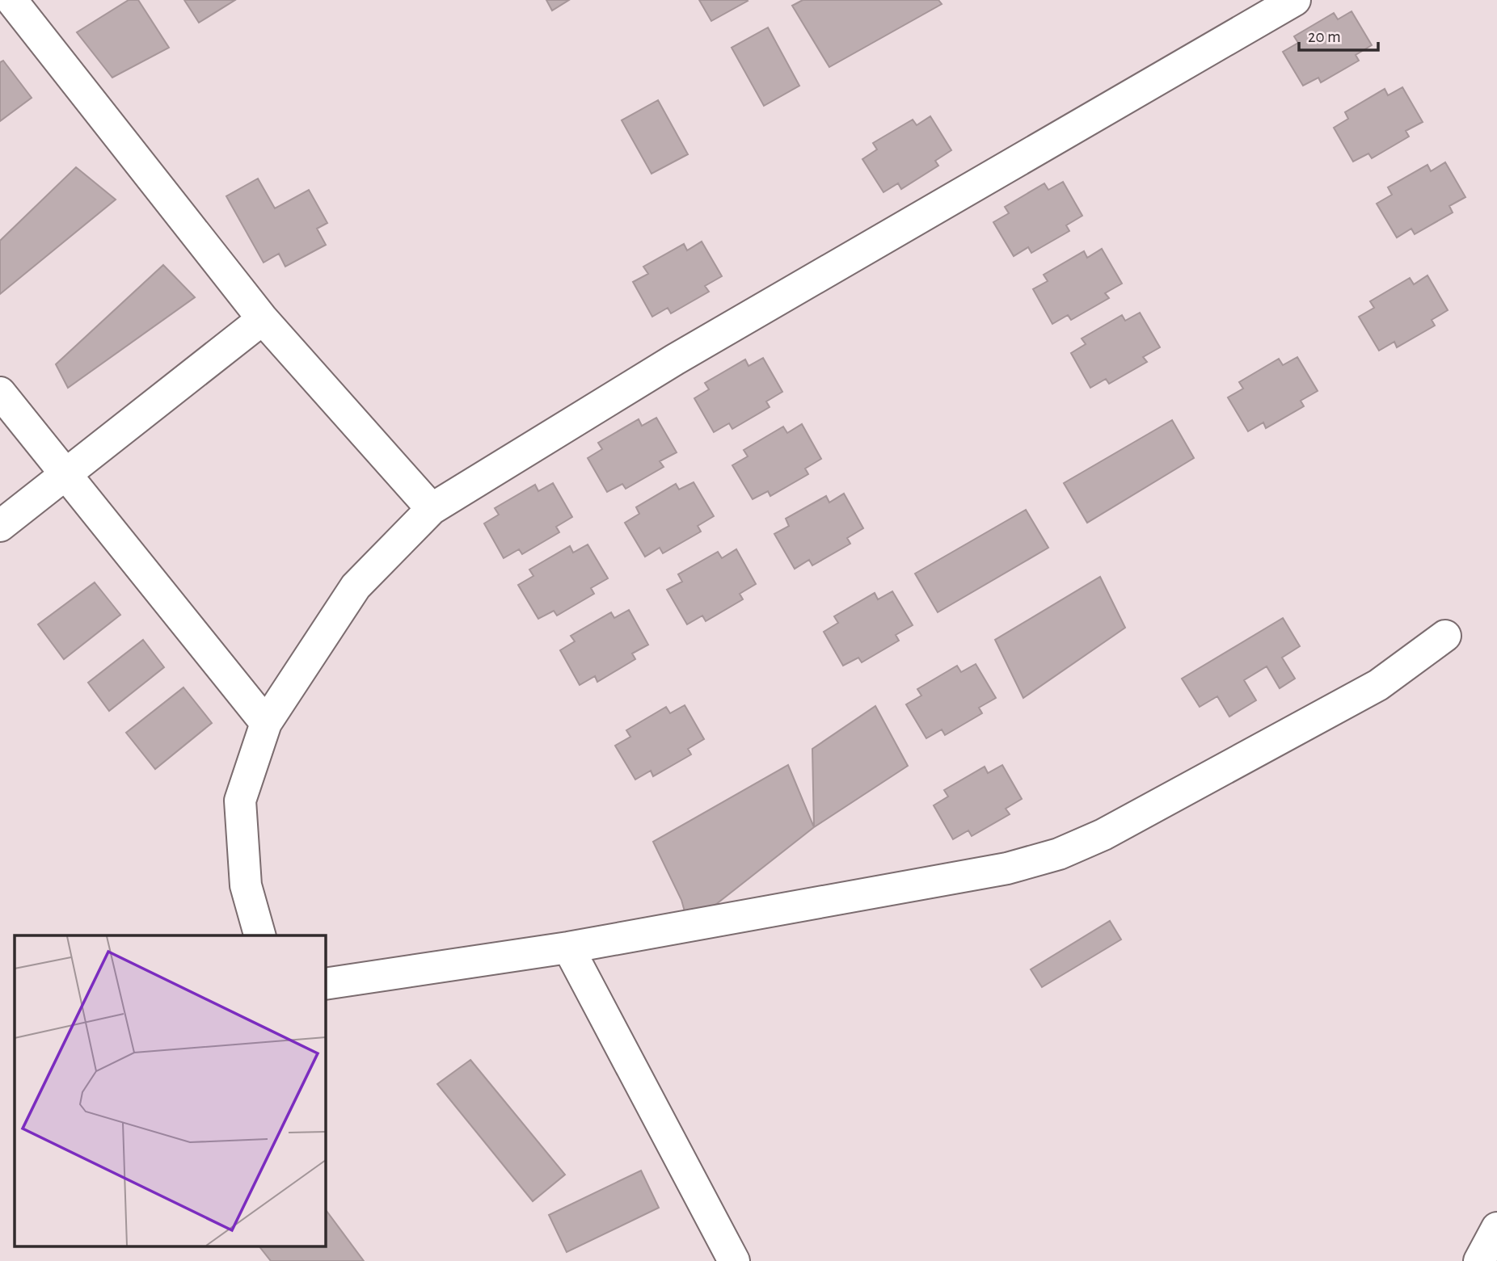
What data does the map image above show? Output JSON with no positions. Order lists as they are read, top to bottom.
{
  "scale_bar": "20 m"
}
